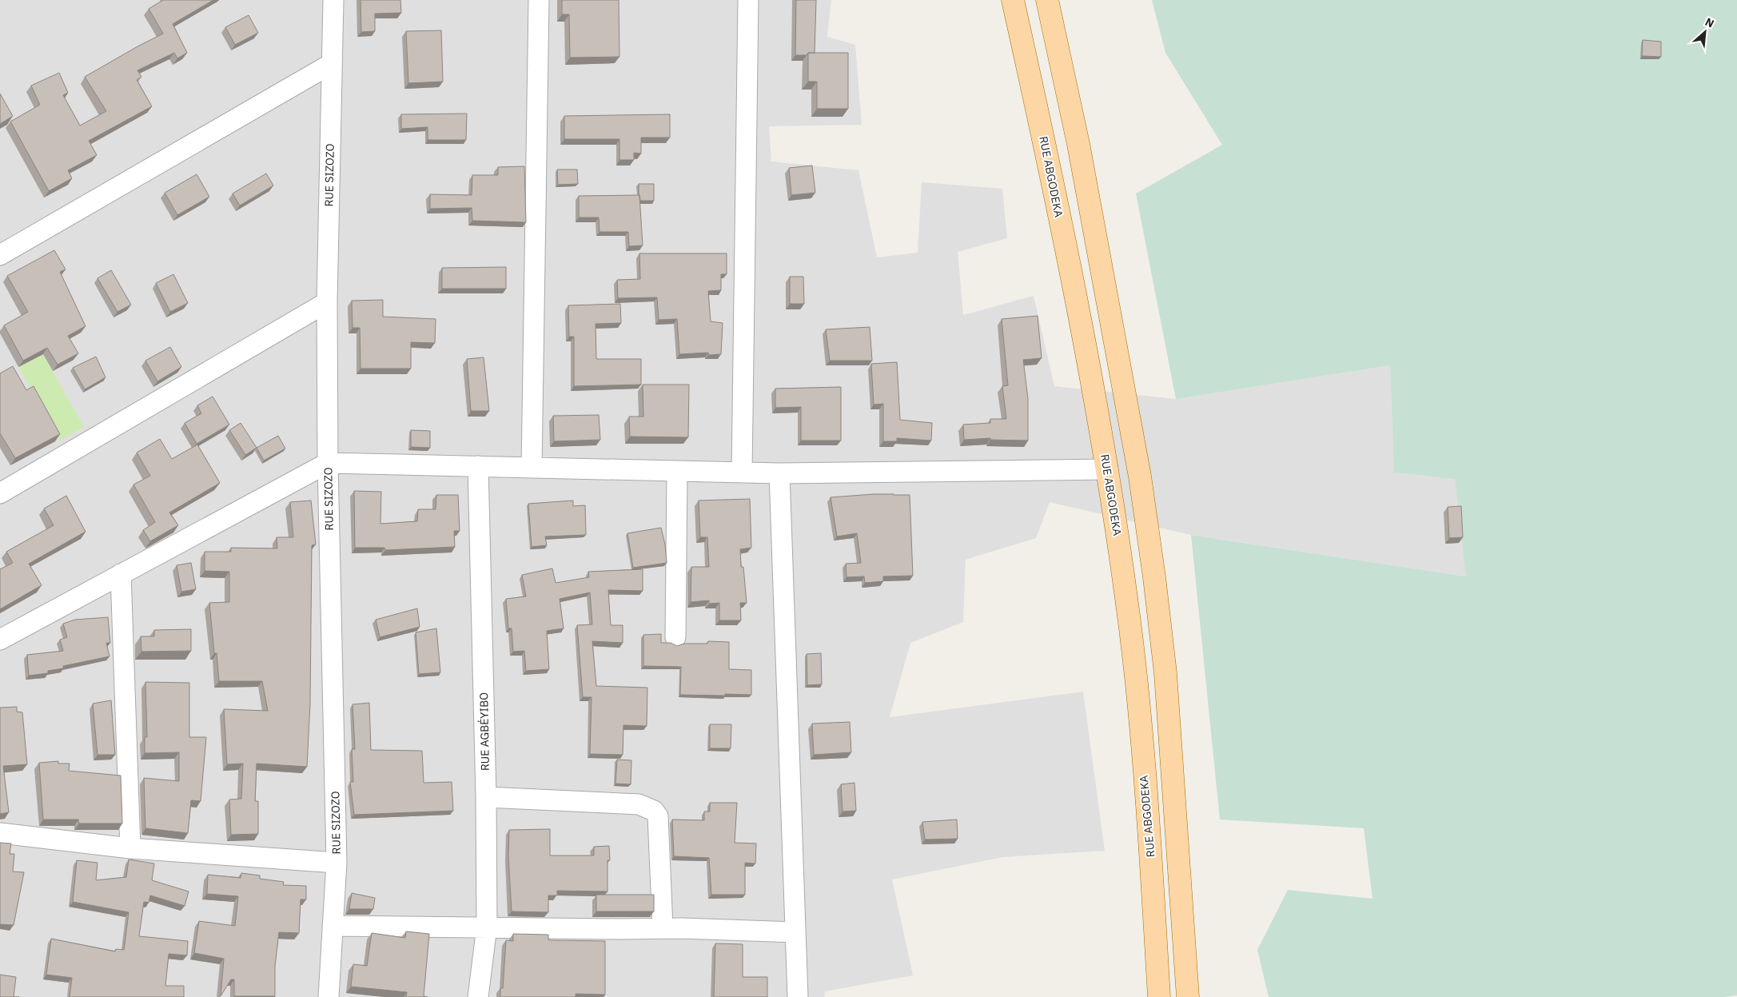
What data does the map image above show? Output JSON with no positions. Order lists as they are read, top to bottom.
{
  "streets": {
    "main road": ["RUE ABGODEKA"],
    "street": ["RUE SIZOZO", "RUE AGBÉYIBO"]
  },
  "north": "top right"
}
